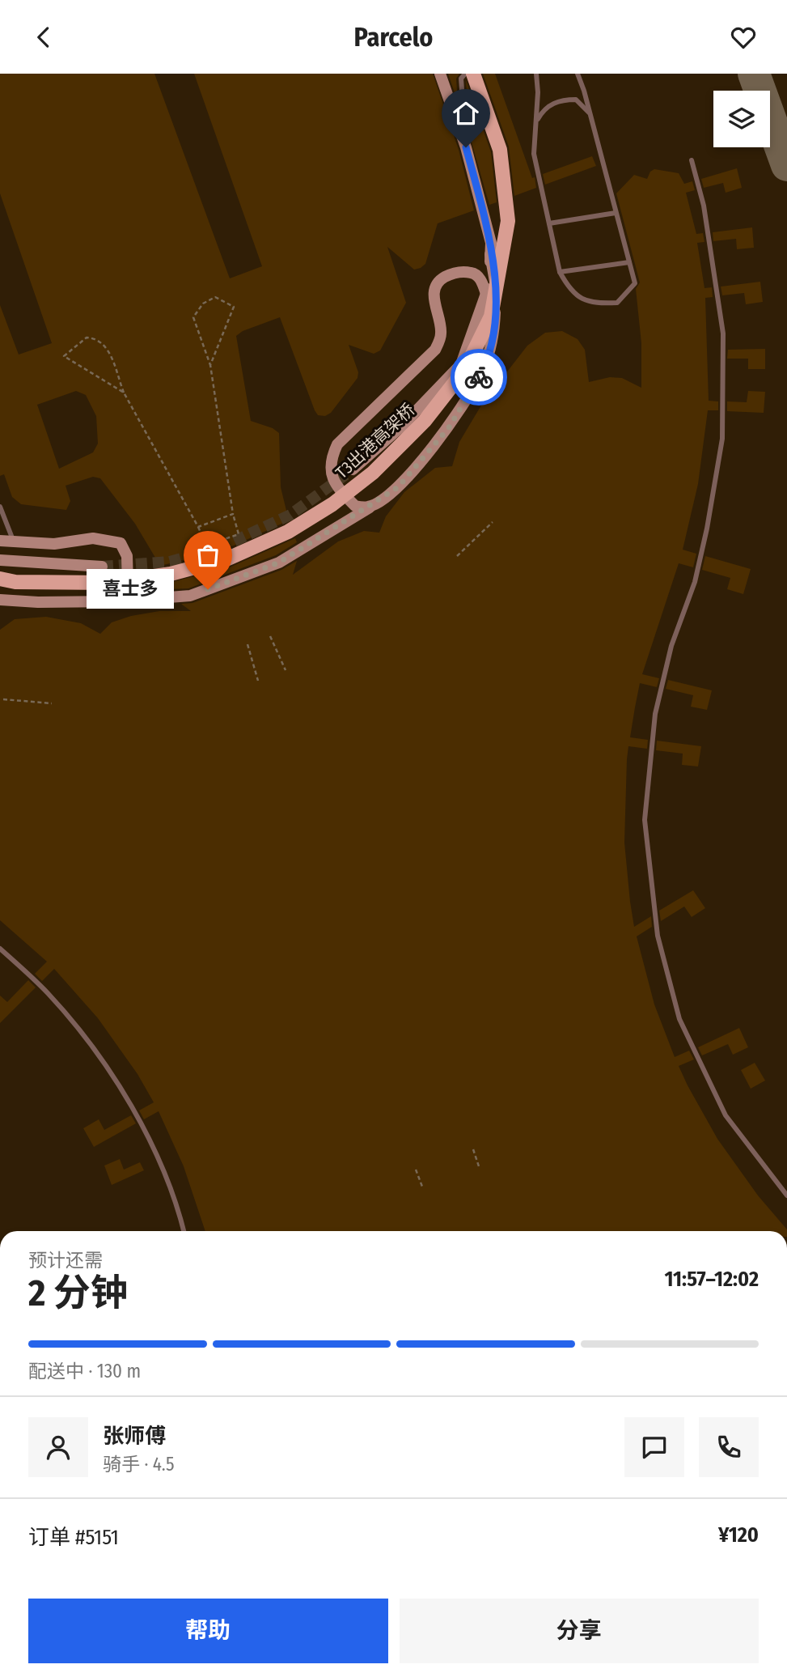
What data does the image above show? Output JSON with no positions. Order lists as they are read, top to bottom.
{
  "streets": {
    "main road": ["T3出港高架桥"]
  },
  "places": ["喜士多"],
  "page": {
    "header": "Parcelo",
    "bubble": "喜士多",
    "heading": ["2 分钟", "预计还需", "11:57–12:02"],
    "panel": [
      "张师傅",
      "骑手 · 4.5",
      "订单 #5151",
      "¥120"
    ],
    "bar": "配送中 · 130 m",
    "buttons": ["帮助", "分享"]
  }
}
